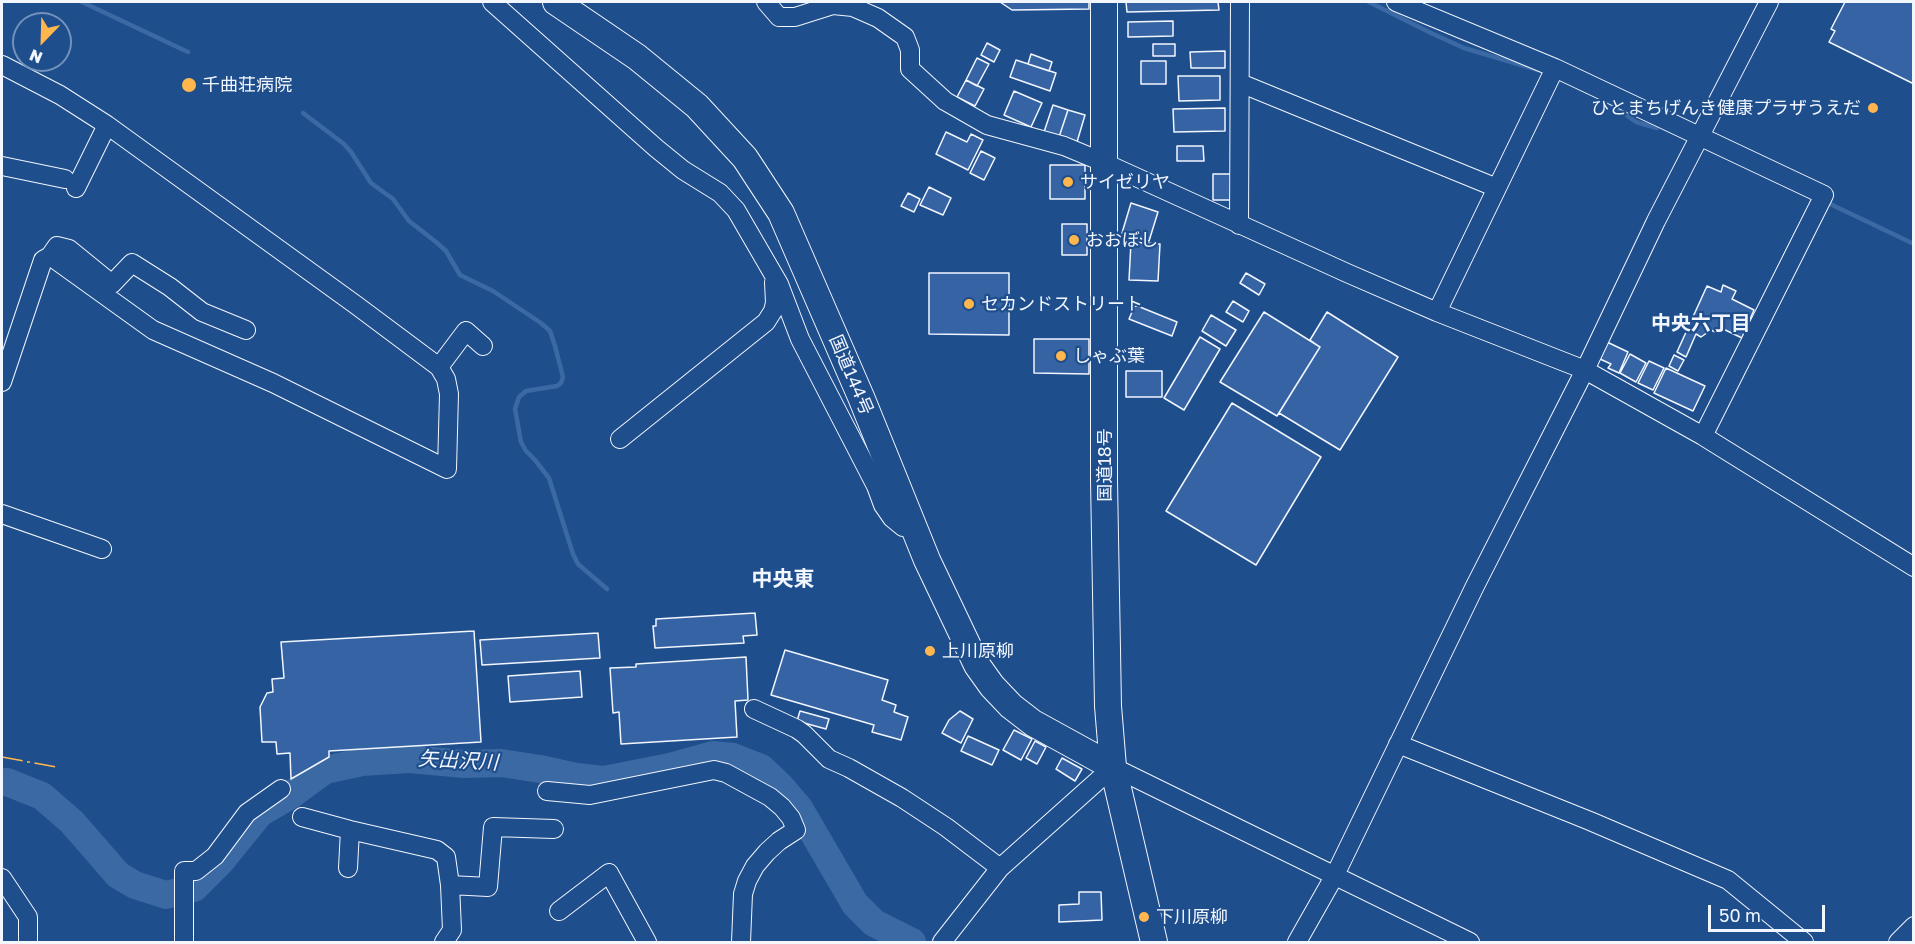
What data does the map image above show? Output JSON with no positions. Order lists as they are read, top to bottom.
{
  "streets": {
    "highway": ["国道144号", "国道18号"]
  },
  "crossings": [
    ["国道144号", "国道18号"]
  ],
  "districts": ["中央六丁目", "中央東"],
  "water": ["矢出沢川"],
  "places": [
    "千曲荘病院",
    "ひとまちげんき健康プラザうえだ",
    "サイゼリヤ",
    "おおぼし",
    "セカンドストリート",
    "しゃぶ葉",
    "上川原柳",
    "下川原柳"
  ],
  "scale_bar": "50 m",
  "north": "bottom left"
}
